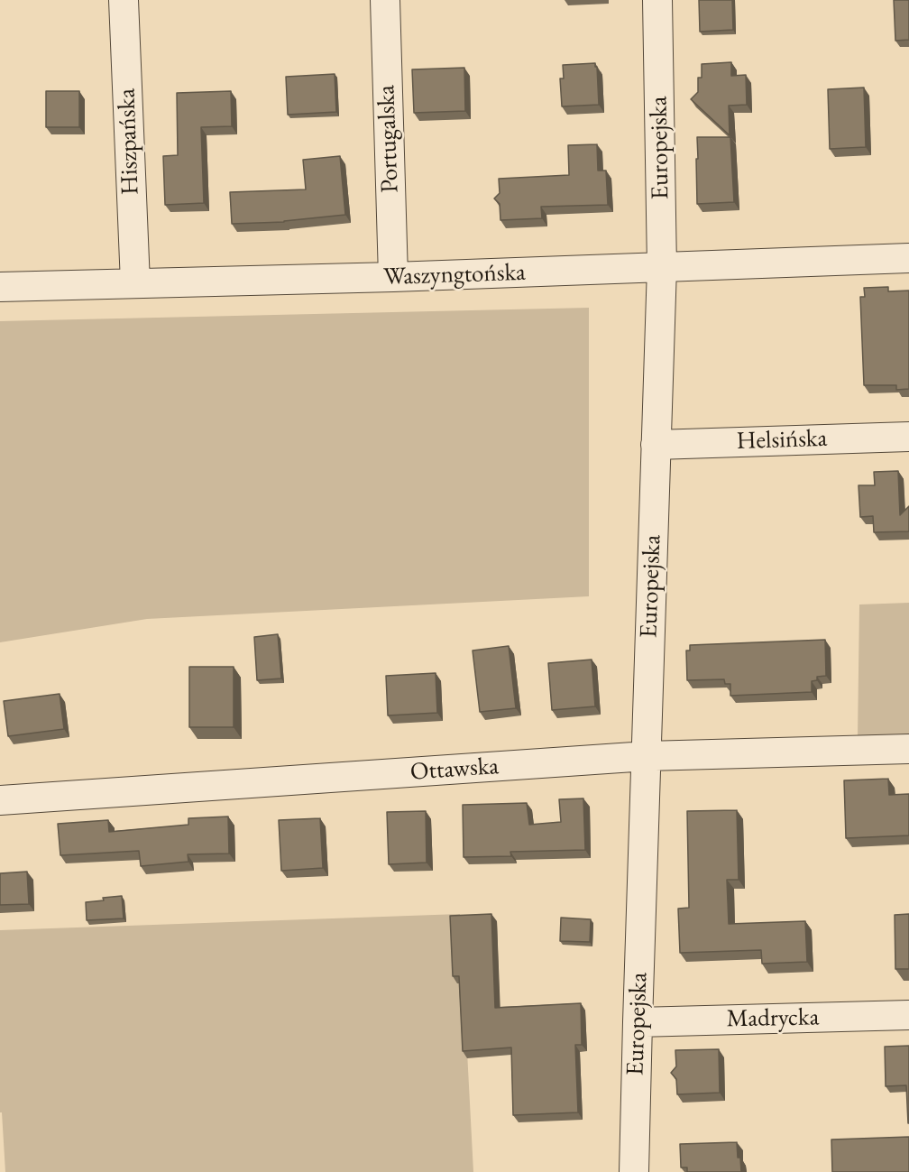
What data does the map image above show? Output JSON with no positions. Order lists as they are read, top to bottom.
{
  "streets": {
    "street": [
      "Portugalska",
      "Hiszpańska",
      "Europejska",
      "Waszyngtońska",
      "Helsińska",
      "Ottawska",
      "Madrycka"
    ]
  },
  "crossings": [
    ["Portugalska", "Waszyngtońska"],
    ["Hiszpańska", "Waszyngtońska"],
    ["Europejska", "Waszyngtońska"],
    ["Europejska", "Helsińska"],
    ["Europejska", "Ottawska"],
    ["Europejska", "Madrycka"]
  ]
}
